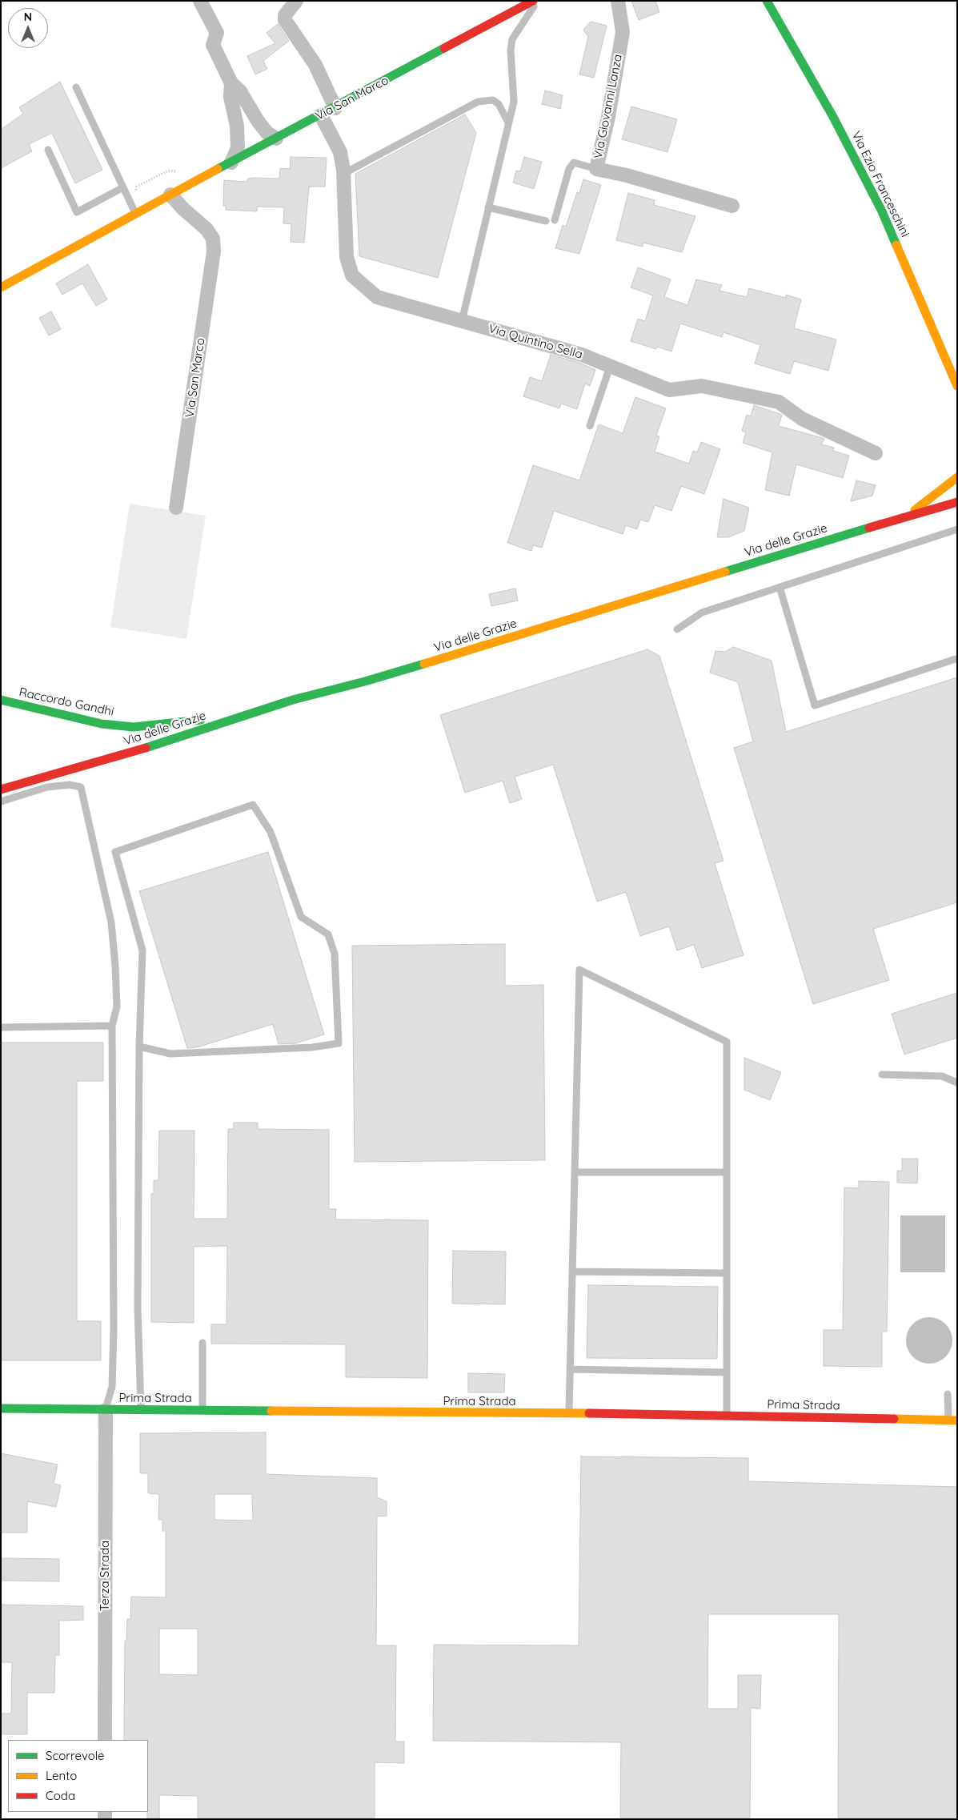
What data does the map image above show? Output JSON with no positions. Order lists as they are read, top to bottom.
{
  "streets": {
    "main road": [
      "Via San Marco",
      "Via Ezio Franceschini",
      "Via delle Grazie",
      "Raccordo Gandhi",
      "Prima Strada"
    ],
    "street": ["Via Giovanni Lanza", "Via Quintino Sella", "Terza Strada"]
  },
  "crossings": [
    ["Via San Marco", "Via Quintino Sella"],
    ["Via delle Grazie", "Raccordo Gandhi"],
    ["Prima Strada", "Terza Strada"]
  ],
  "legend": ["Scorrevole", "Lento", "Coda"],
  "north": "top"
}
